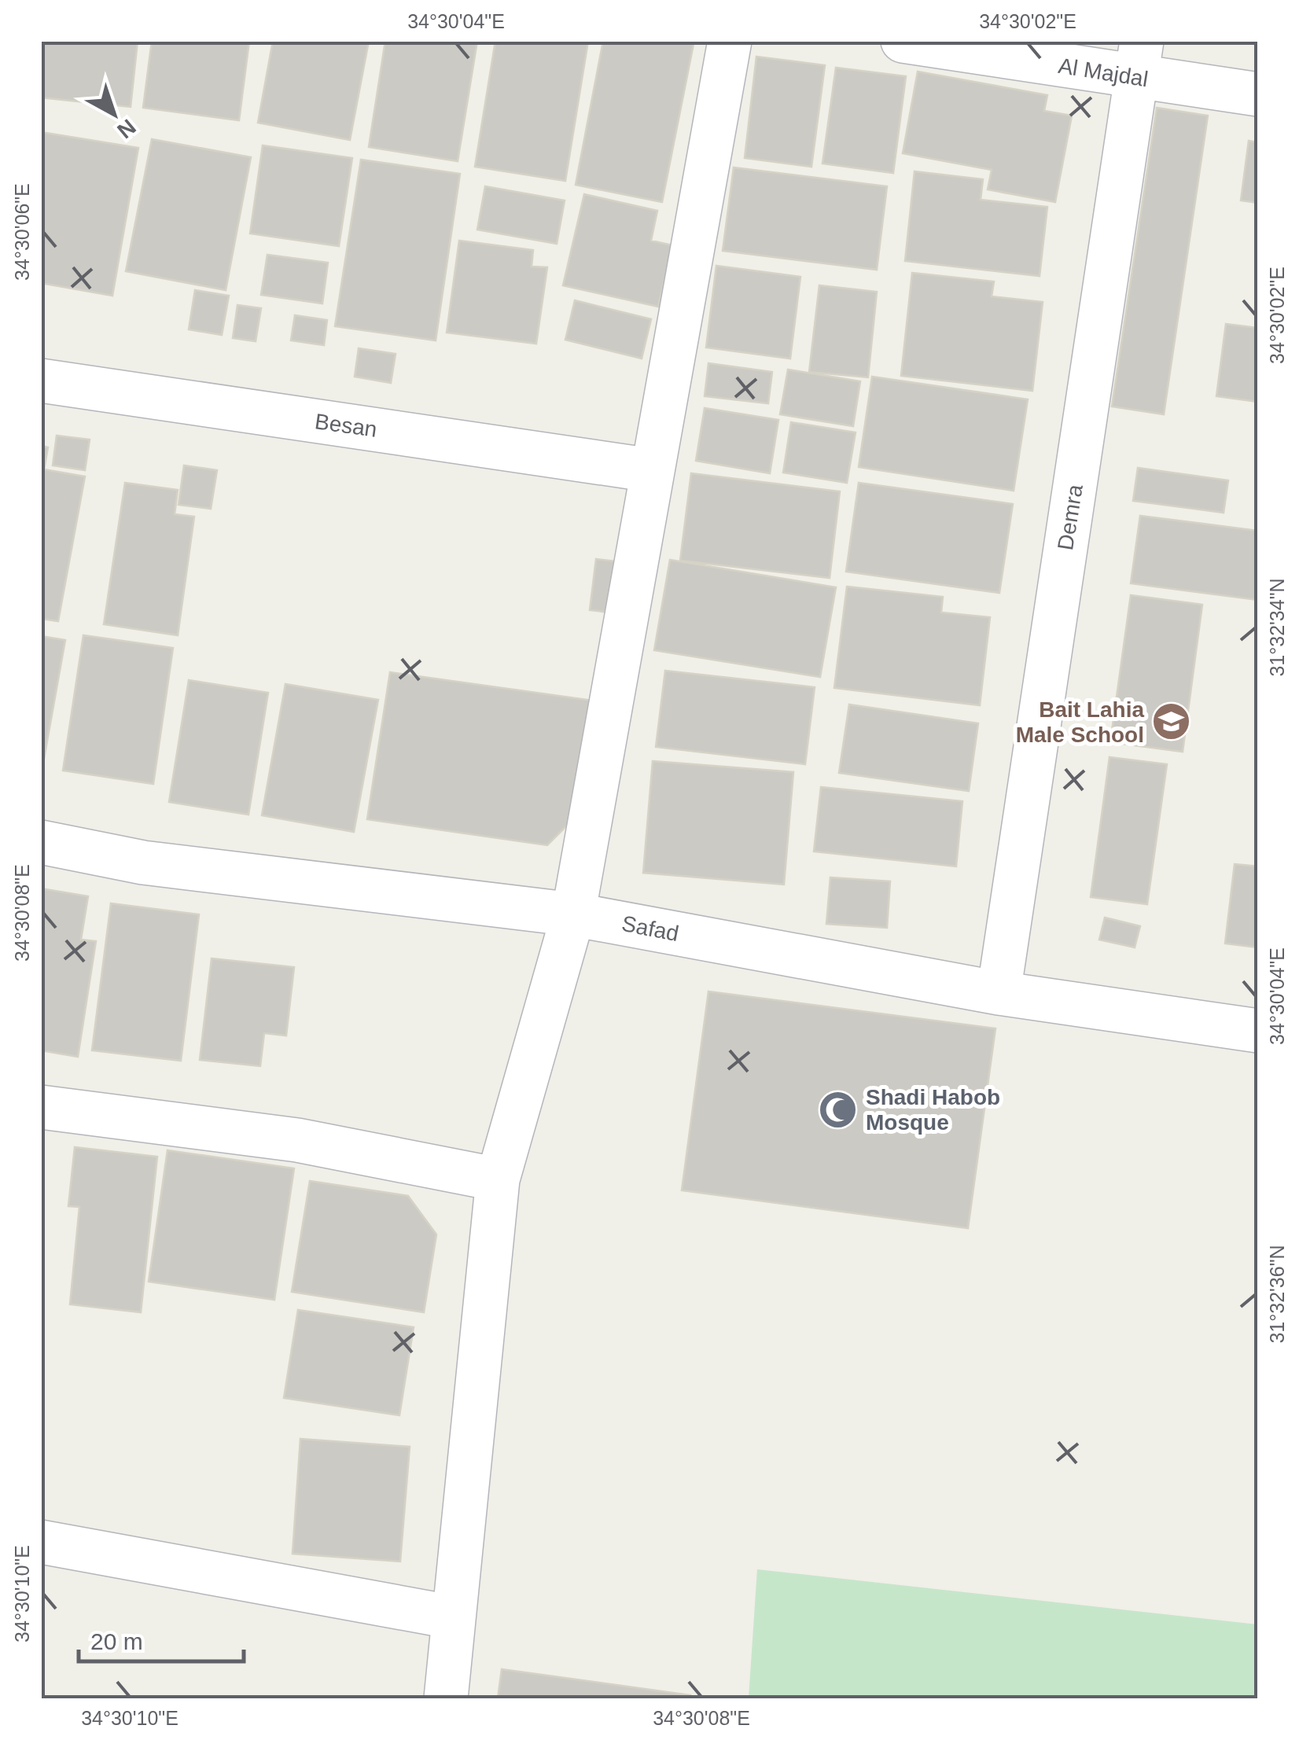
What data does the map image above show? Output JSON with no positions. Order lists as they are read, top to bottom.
{
  "streets": {
    "street": [
      "Al Majdal",
      "Besan",
      "Demra",
      "Safad"
    ]
  },
  "crossings": [
    ["Al Majdal", "Demra"],
    ["Demra", "Safad"]
  ],
  "places": {
    "school or university": ["Bait Lahia Male School"],
    "mosque": ["Shadi Habob Mosque"]
  },
  "scale_bar": "20 m",
  "north": "bottom right",
  "coordinates": [
    "34°30'04\"E",
    "34°30'02\"E",
    "34°30'06\"E",
    "31°32'34\"N",
    "34°30'08\"E",
    "31°32'36\"N",
    "34°30'10\"E"
  ]
}
